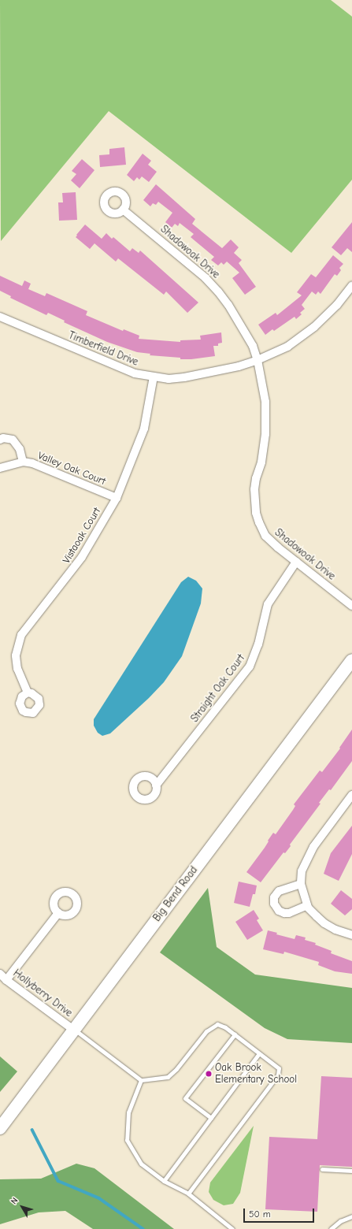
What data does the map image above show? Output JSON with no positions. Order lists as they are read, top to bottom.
{
  "streets": {
    "main road": ["Big Bend Road"],
    "street": [
      "Shadowoak Drive",
      "Timberfield Drive",
      "Valley Oak Court",
      "Vistaoak Court",
      "Straight Oak Court",
      "Hollyberry Drive"
    ]
  },
  "crossings": [
    ["Shadowoak Drive", "Timberfield Drive"],
    ["Shadowoak Drive", "Straight Oak Court"],
    ["Timberfield Drive", "Vistaoak Court"],
    ["Valley Oak Court", "Vistaoak Court"],
    ["Big Bend Road", "Hollyberry Drive"]
  ],
  "places": ["Oak Brook Elementary School"],
  "scale_bar": "50 m",
  "north": "top left"
}
